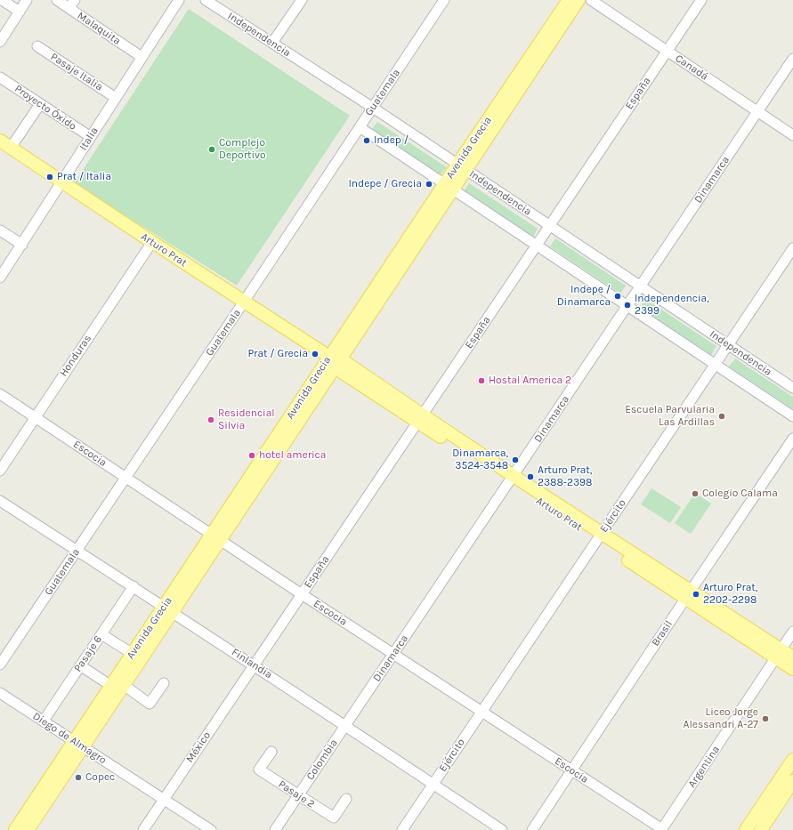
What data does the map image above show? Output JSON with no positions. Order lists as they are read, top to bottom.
{
  "streets": {
    "main road": ["Avenida Grecia", "Arturo Prat"],
    "street": [
      "Malaquita",
      "Independencia",
      "Canadá",
      "Pasaje Italia",
      "Guatemala",
      "España",
      "Proyecto Óxido",
      "Italia",
      "Dinamarca",
      "Honduras",
      "Escocia",
      "Ejército",
      "Brasil",
      "Pasaje 6",
      "Finlandia",
      "Diego de Almagro",
      "México",
      "Colombia",
      "Argentina",
      "Pasaje 2"
    ]
  },
  "crossings": [
    ["Malaquita", "Italia"],
    ["Independencia", "Guatemala"],
    ["Independencia", "España"],
    ["Independencia", "Avenida Grecia"],
    ["Independencia", "Dinamarca"],
    ["Independencia", "Ejército"],
    ["Canadá", "España"],
    ["Canadá", "Dinamarca"],
    ["Pasaje Italia", "Italia"],
    ["Guatemala", "Arturo Prat"],
    ["Guatemala", "Escocia"],
    ["Guatemala", "Finlandia"],
    ["España", "Arturo Prat"],
    ["España", "Escocia"],
    ["España", "Finlandia"],
    ["España", "México"],
    ["Proyecto Óxido", "Italia"],
    ["Italia", "Arturo Prat"],
    ["Avenida Grecia", "Arturo Prat"],
    ["Avenida Grecia", "Escocia"],
    ["Avenida Grecia", "Finlandia"],
    ["Avenida Grecia", "Diego de Almagro"],
    ["Dinamarca", "Arturo Prat"],
    ["Dinamarca", "Escocia"],
    ["Dinamarca", "Finlandia"],
    ["Dinamarca", "Colombia"],
    ["Arturo Prat", "Honduras"],
    ["Arturo Prat", "Ejército"],
    ["Arturo Prat", "Brasil"],
    ["Arturo Prat", "Argentina"],
    ["Honduras", "Escocia"],
    ["Escocia", "Ejército"],
    ["Escocia", "Brasil"],
    ["Escocia", "Argentina"],
    ["Ejército", "Finlandia"],
    ["Pasaje 6", "Finlandia"],
    ["Pasaje 6", "Diego de Almagro"],
    ["Finlandia", "México"],
    ["Finlandia", "Colombia"],
    ["Diego de Almagro", "México"],
    ["Colombia", "Pasaje 2"]
  ],
  "places": [
    "Indep /",
    "Complejo Deportivo",
    "Prat / Italia",
    "Indepe / Grecia",
    "Indepe / Dinamarca",
    "Independencia, 2399",
    "Prat / Grecia",
    "Hostal America 2",
    "Escuela Parvularia Las Ardillas",
    "Residencial Silvia",
    "hotel america",
    "Dinamarca, 3524-3548",
    "Arturo Prat, 2388-2398",
    "Colegio Calama",
    "Arturo Prat, 2202-2298",
    "Liceo Jorge Alessandri A-27",
    "Copec"
  ]
}
